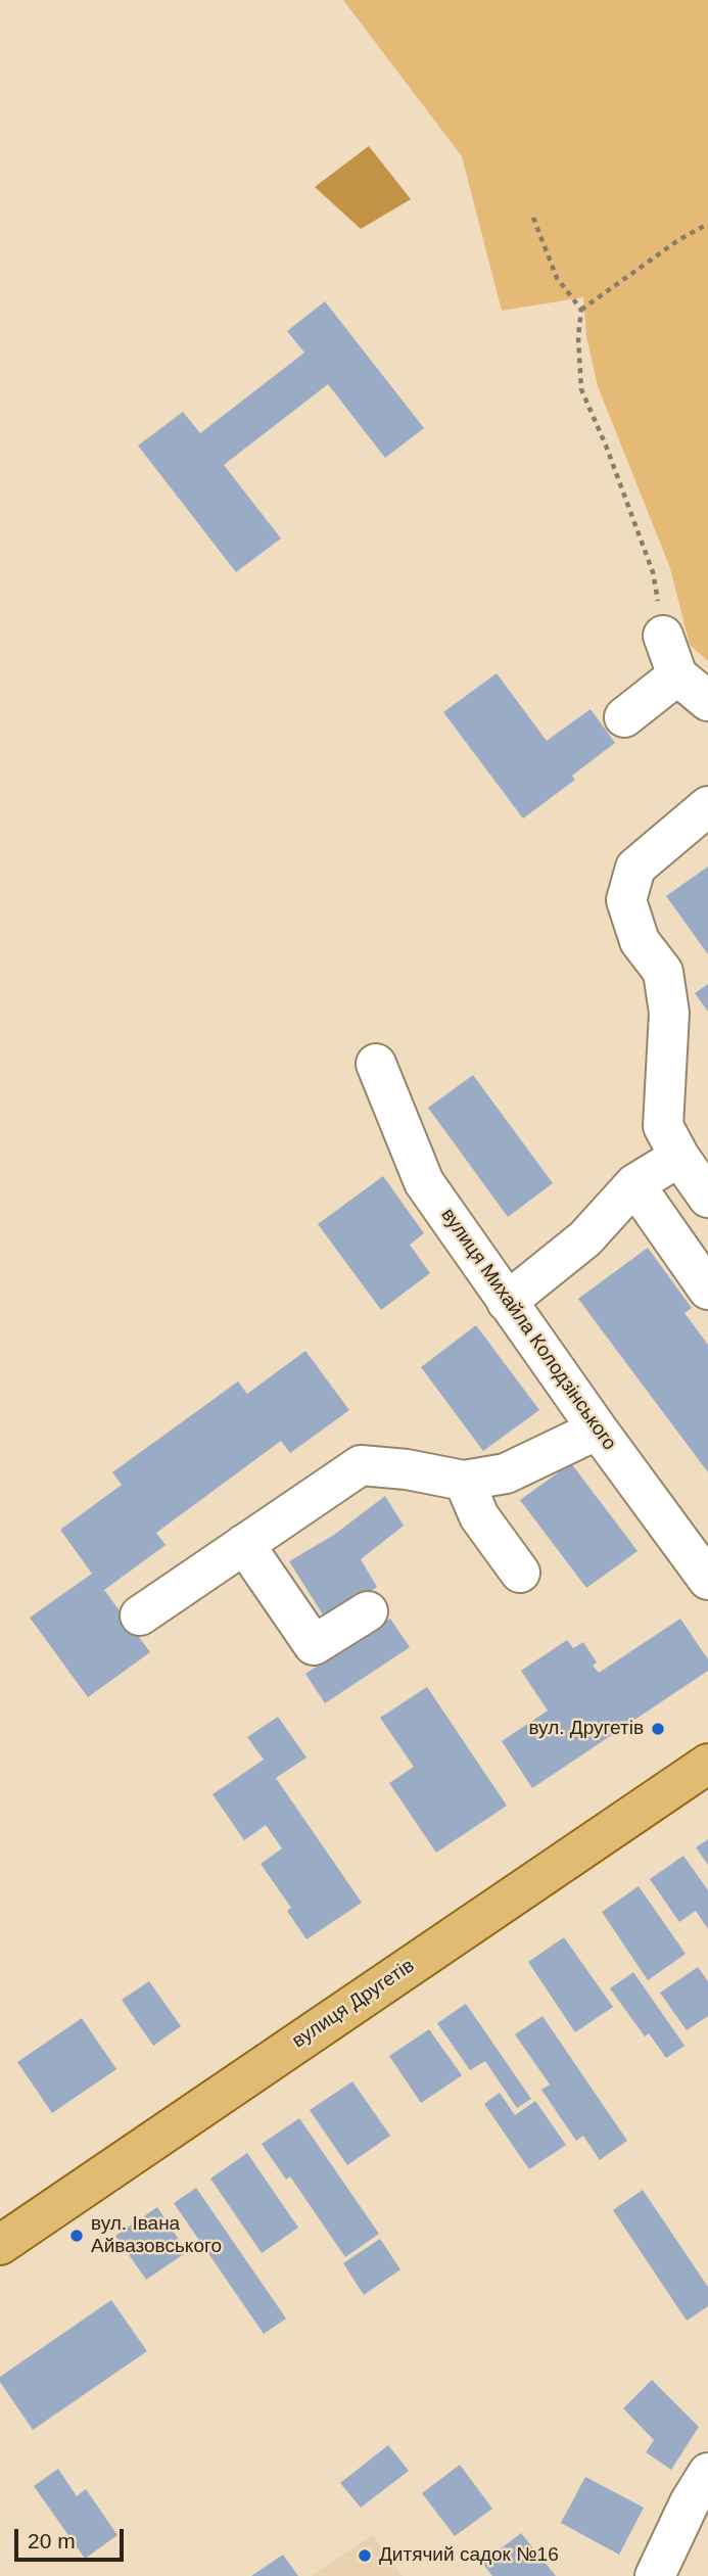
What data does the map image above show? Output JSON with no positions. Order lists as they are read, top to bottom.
{
  "streets": {
    "main road": ["вулиця Другетів"],
    "street": ["вулиця Михайла Колодзінського"]
  },
  "places": ["вул. Другетів", "вул. Івана Айвазовського", "Дитячий садок №16"],
  "scale_bar": "20 m"
}
